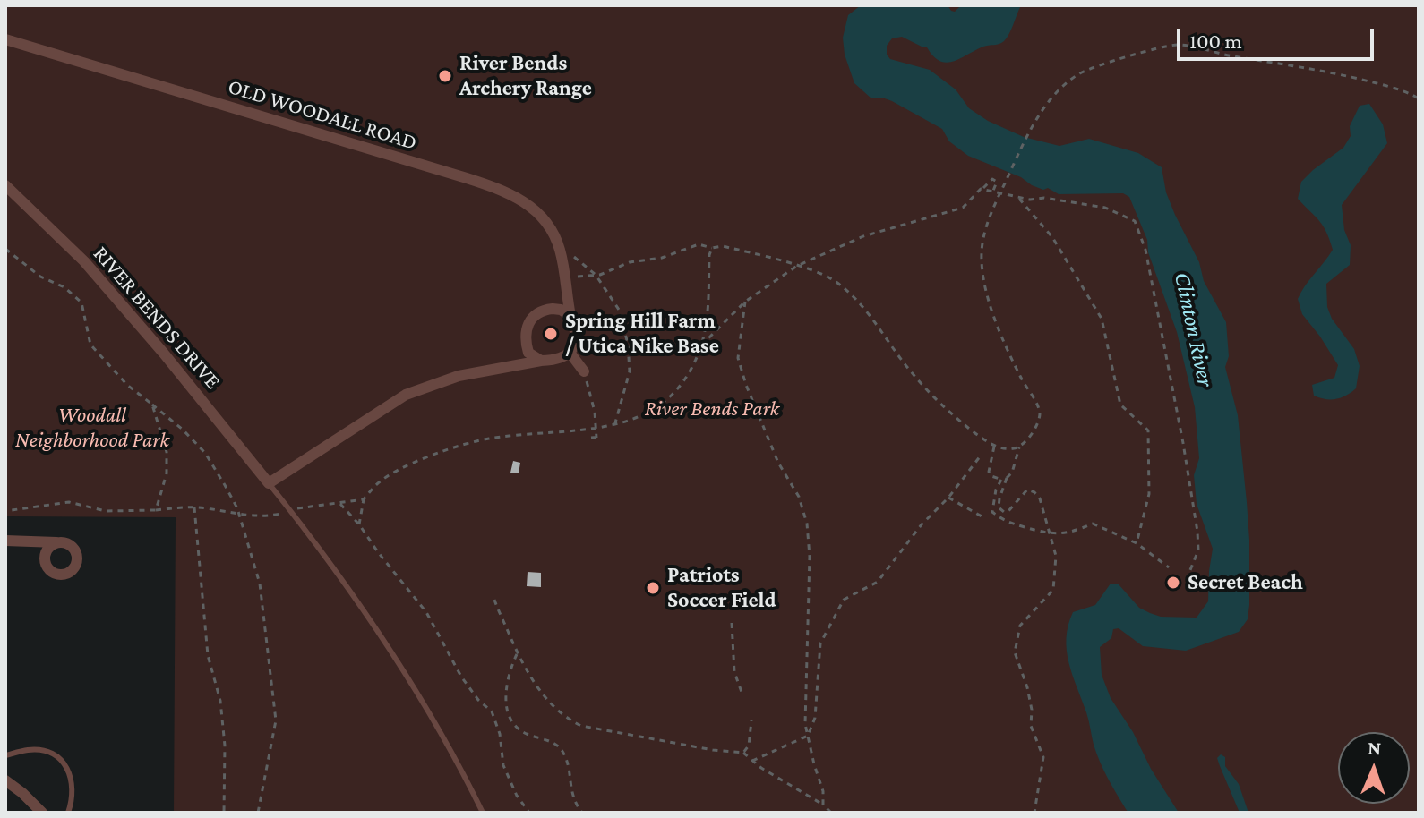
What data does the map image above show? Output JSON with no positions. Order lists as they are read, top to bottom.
{
  "streets": {
    "street": ["OLD WOODALL ROAD", "RIVER BENDS DRIVE"]
  },
  "water": ["Clinton River"],
  "parks": ["River Bends Park", "Woodall Neighborhood Park"],
  "places": [
    "River Bends Archery Range",
    "Spring Hill Farm / Utica Nike Base",
    "Secret Beach",
    "Patriots Soccer Field"
  ],
  "scale_bar": "100 m",
  "north": "top"
}
